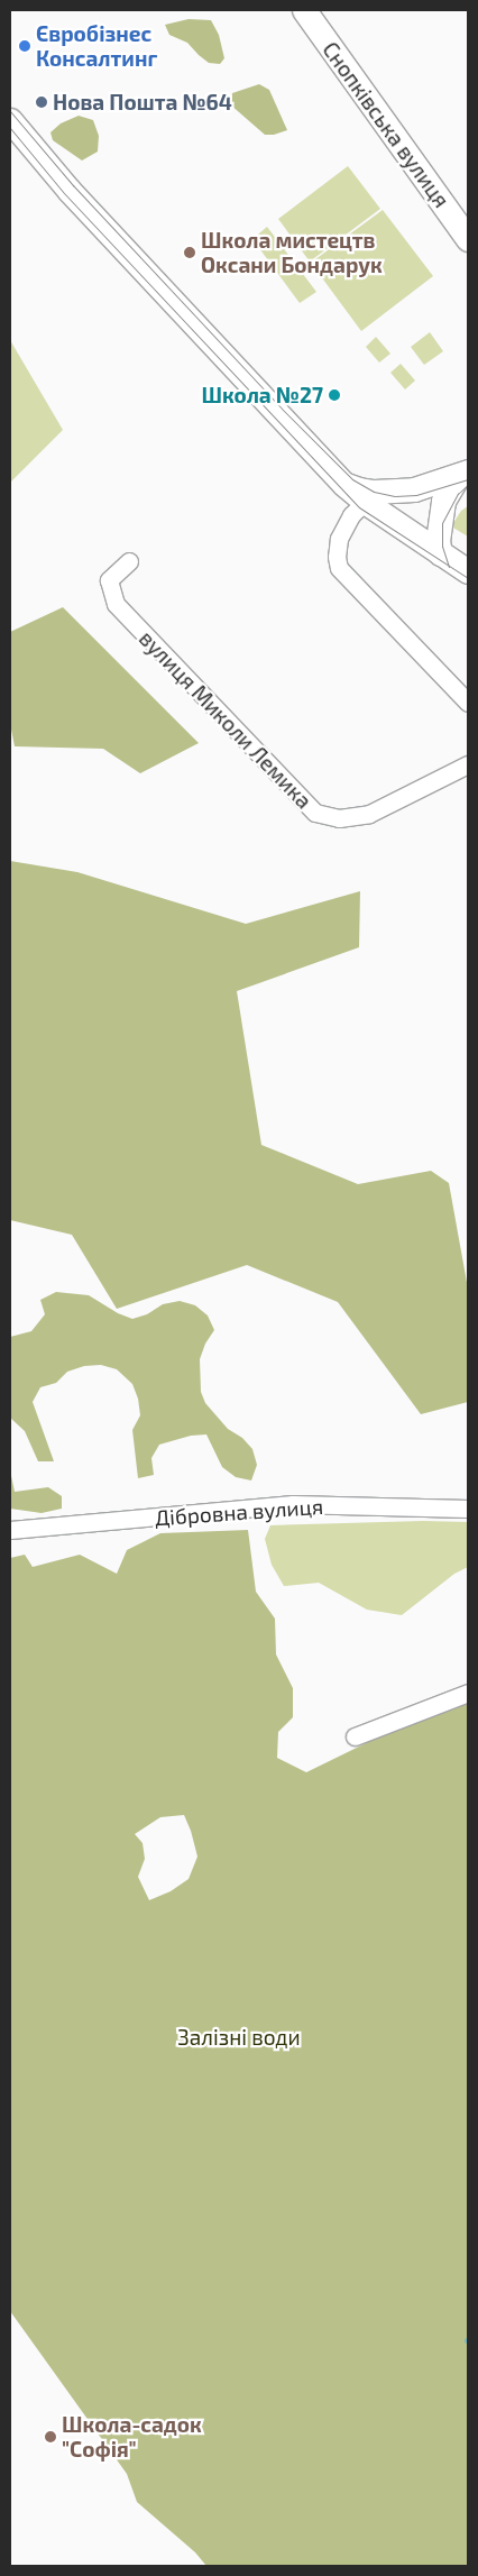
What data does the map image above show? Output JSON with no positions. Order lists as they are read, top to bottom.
{
  "streets": {
    "main road": ["Снопківська вулиця"],
    "street": ["вулиця Миколи Лемика", "Дібровна вулиця"]
  },
  "parks": ["Залізні води"],
  "places": [
    "Євробізнес Консалтинг",
    "Нова Пошта №64",
    "Школа мистецтв Оксани Бондарук",
    "Школа №27",
    "Школа-садок \"Софія\""
  ]
}
